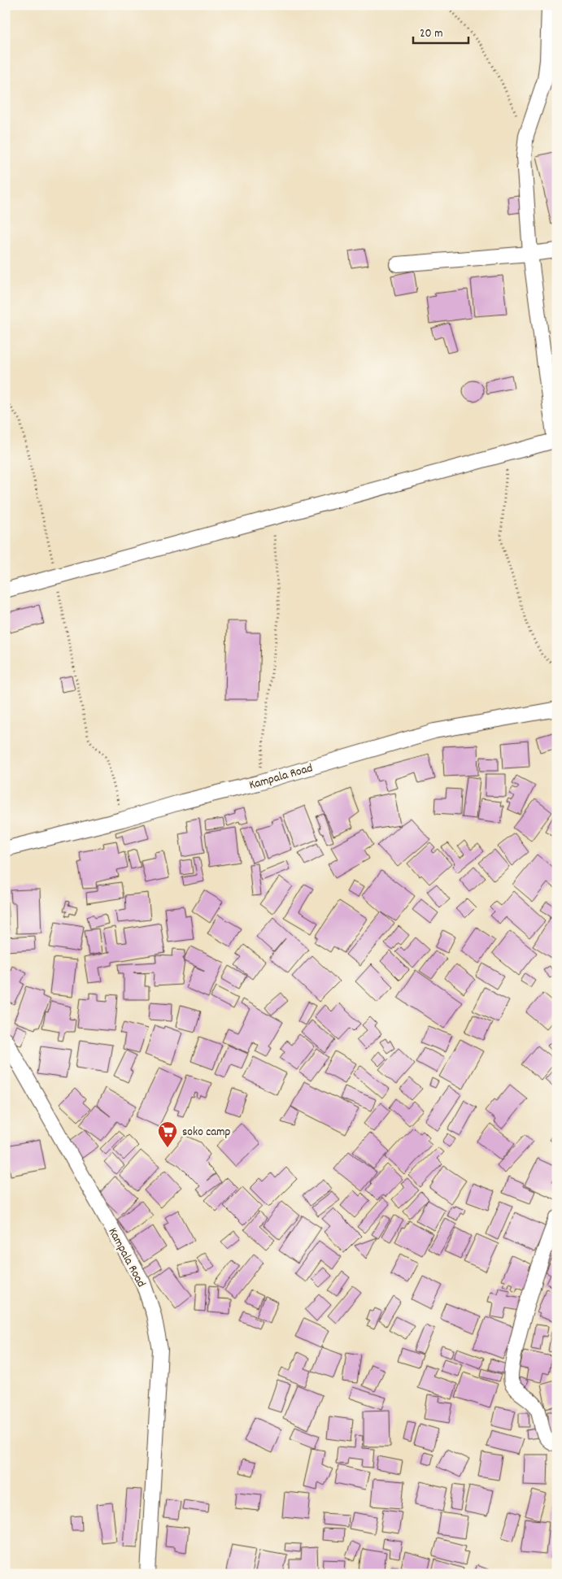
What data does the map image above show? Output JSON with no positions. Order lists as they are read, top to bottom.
{
  "streets": {
    "street": ["Kampala Road"]
  },
  "places": {
    "supermarket": ["soko camp"]
  },
  "scale_bar": "20 m"
}
